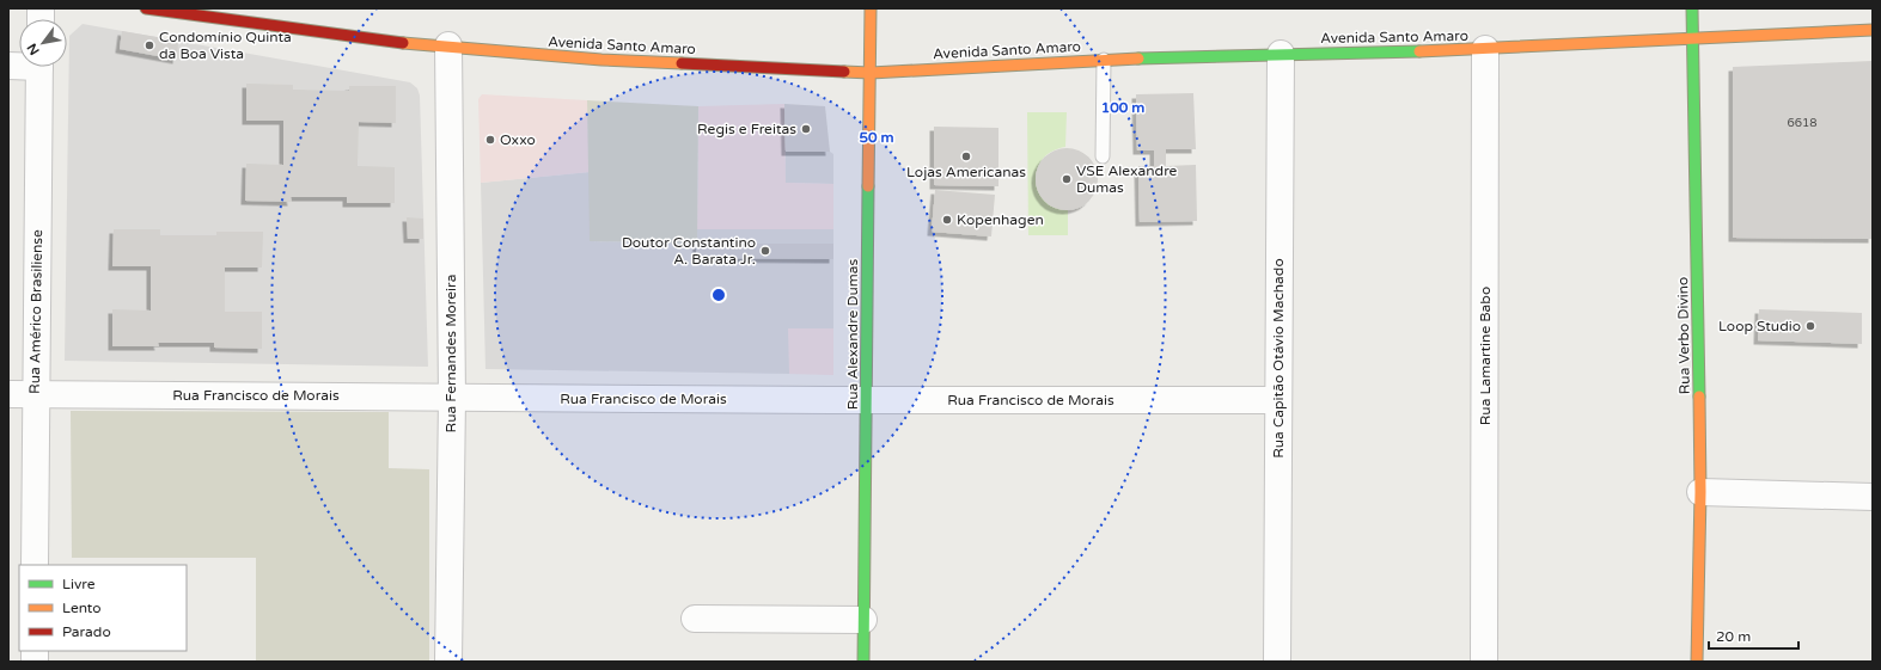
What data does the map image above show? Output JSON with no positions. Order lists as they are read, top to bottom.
{
  "streets": {
    "main road": ["Avenida Santo Amaro", "Rua Alexandre Dumas", "Rua Verbo Divino"],
    "street": [
      "Rua Américo Brasiliense",
      "Rua Fernandes Moreira",
      "Rua Lamartine Babo",
      "Rua Capitão Otávio Machado",
      "Rua Francisco de Morais"
    ]
  },
  "crossings": [
    ["Avenida Santo Amaro", "Rua Alexandre Dumas"],
    ["Avenida Santo Amaro", "Rua Verbo Divino"],
    ["Avenida Santo Amaro", "Rua Fernandes Moreira"],
    ["Avenida Santo Amaro", "Rua Lamartine Babo"],
    ["Avenida Santo Amaro", "Rua Capitão Otávio Machado"],
    ["Rua Américo Brasiliense", "Rua Francisco de Morais"],
    ["Rua Alexandre Dumas", "Rua Francisco de Morais"],
    ["Rua Fernandes Moreira", "Rua Francisco de Morais"],
    ["Rua Capitão Otávio Machado", "Rua Francisco de Morais"]
  ],
  "places": [
    "Condomínio Quinta da Boa Vista",
    "Regis e Freitas",
    "Oxxo",
    "Lojas Americanas",
    "VSE Alexandre Dumas",
    "Kopenhagen",
    "Doutor Constantino A. Barata Jr.",
    "Loop Studio"
  ],
  "house_numbers": ["6618"],
  "legend": ["Livre", "Lento", "Parado"],
  "scale_bar": "20 m",
  "north": "bottom left",
  "rings": ["100 m", "50 m"]
}
